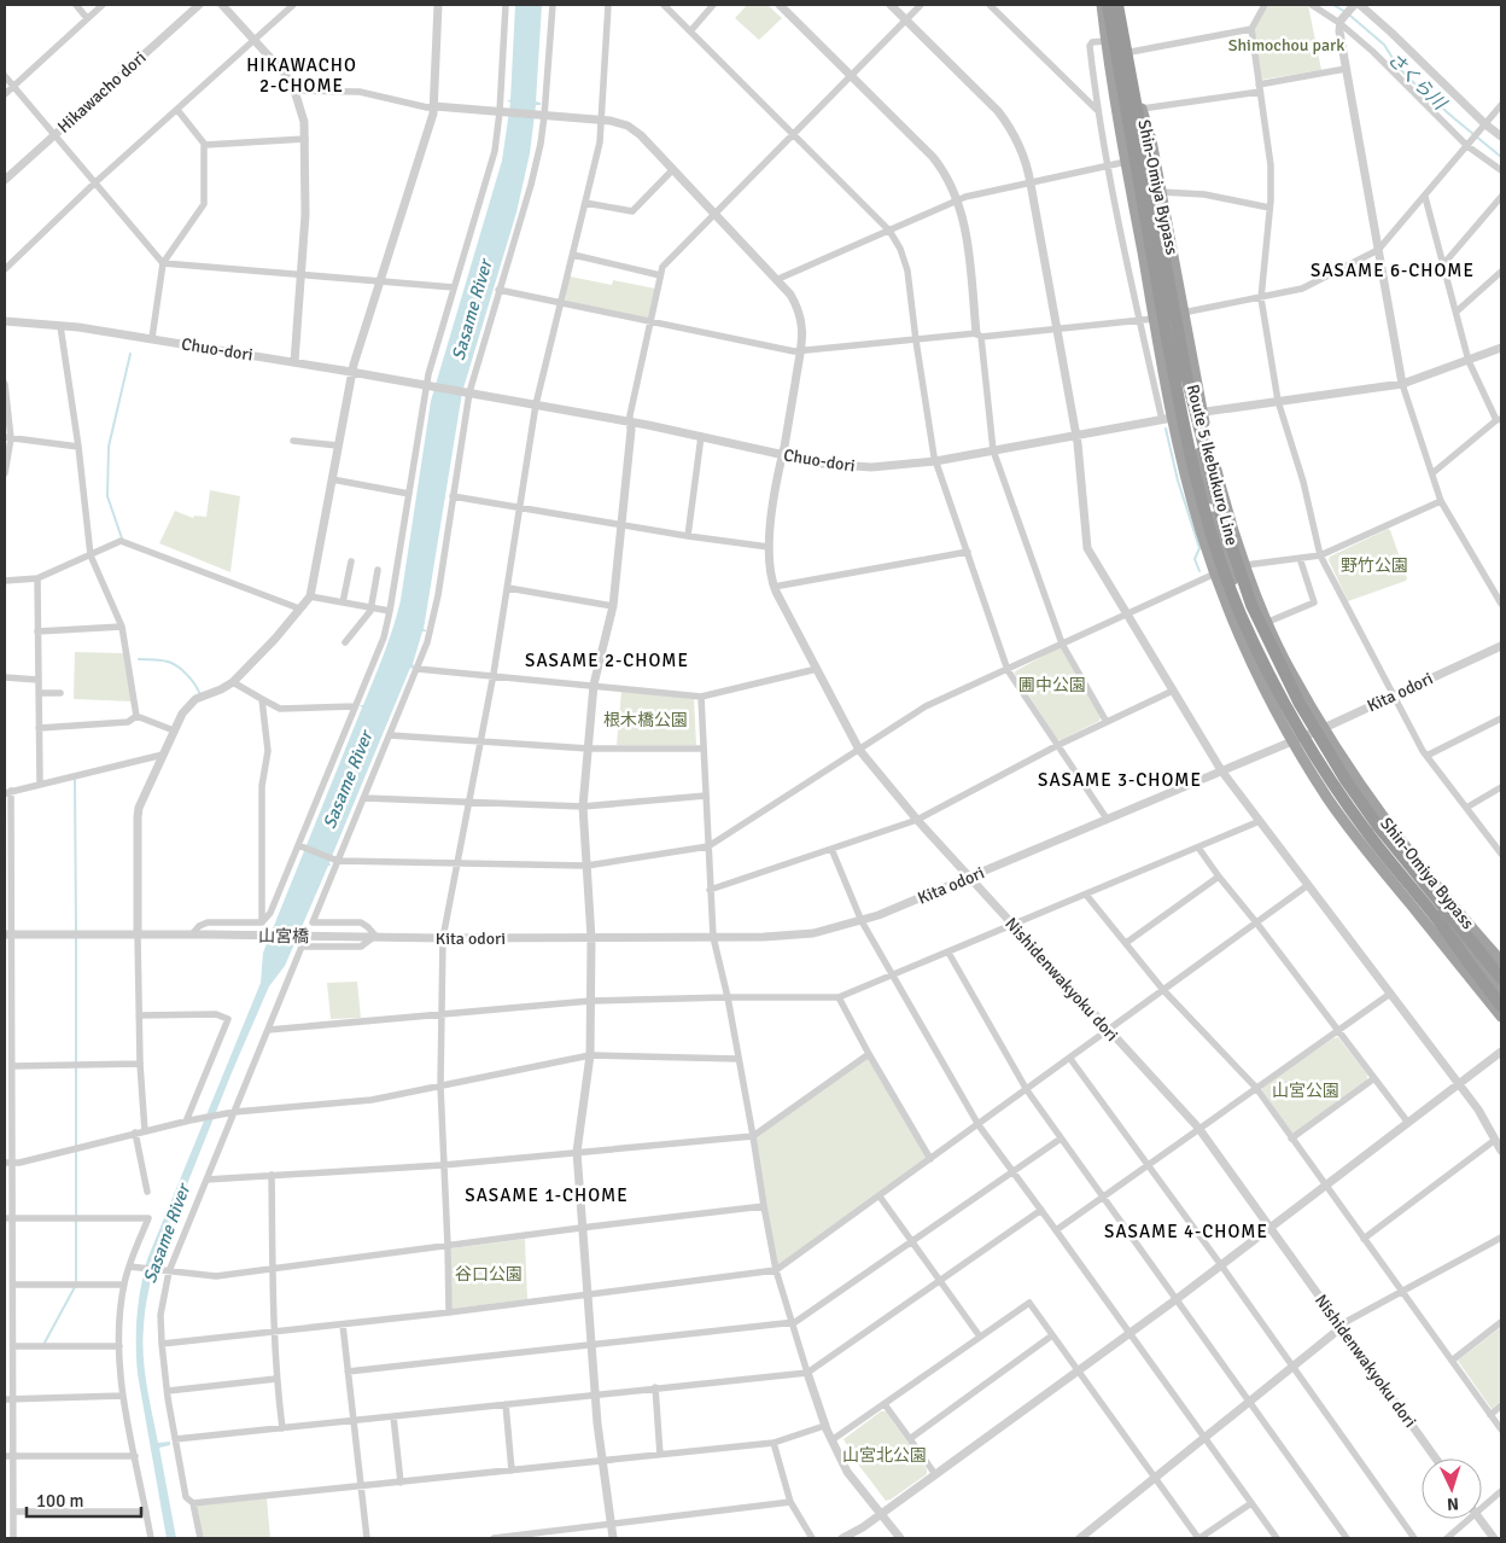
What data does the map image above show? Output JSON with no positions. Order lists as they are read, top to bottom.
{
  "streets": {
    "highway": ["Shin-Omiya Bypass", "Route 5 Ikebukuro Line"],
    "street": [
      "Hikawacho dori",
      "Chuo-dori",
      "Kita odori",
      "山宮橋",
      "Nishidenwakyoku dori"
    ]
  },
  "crossings": [
    ["Shin-Omiya Bypass", "Route 5 Ikebukuro Line"],
    ["Chuo-dori", "Nishidenwakyoku dori"],
    ["Kita odori", "山宮橋"],
    ["Kita odori", "Nishidenwakyoku dori"]
  ],
  "districts": [
    "HIKAWACHO 2-CHOME",
    "SASAME 6-CHOME",
    "SASAME 2-CHOME",
    "SASAME 3-CHOME",
    "SASAME 1-CHOME",
    "SASAME 4-CHOME"
  ],
  "water": ["さくら川", "Sasame River"],
  "parks": [
    "Shimochou park",
    "野竹公園",
    "圃中公園",
    "根木橋公園",
    "山宮公園",
    "谷口公園",
    "山宮北公園"
  ],
  "scale_bar": "100 m",
  "north": "bottom"
}
